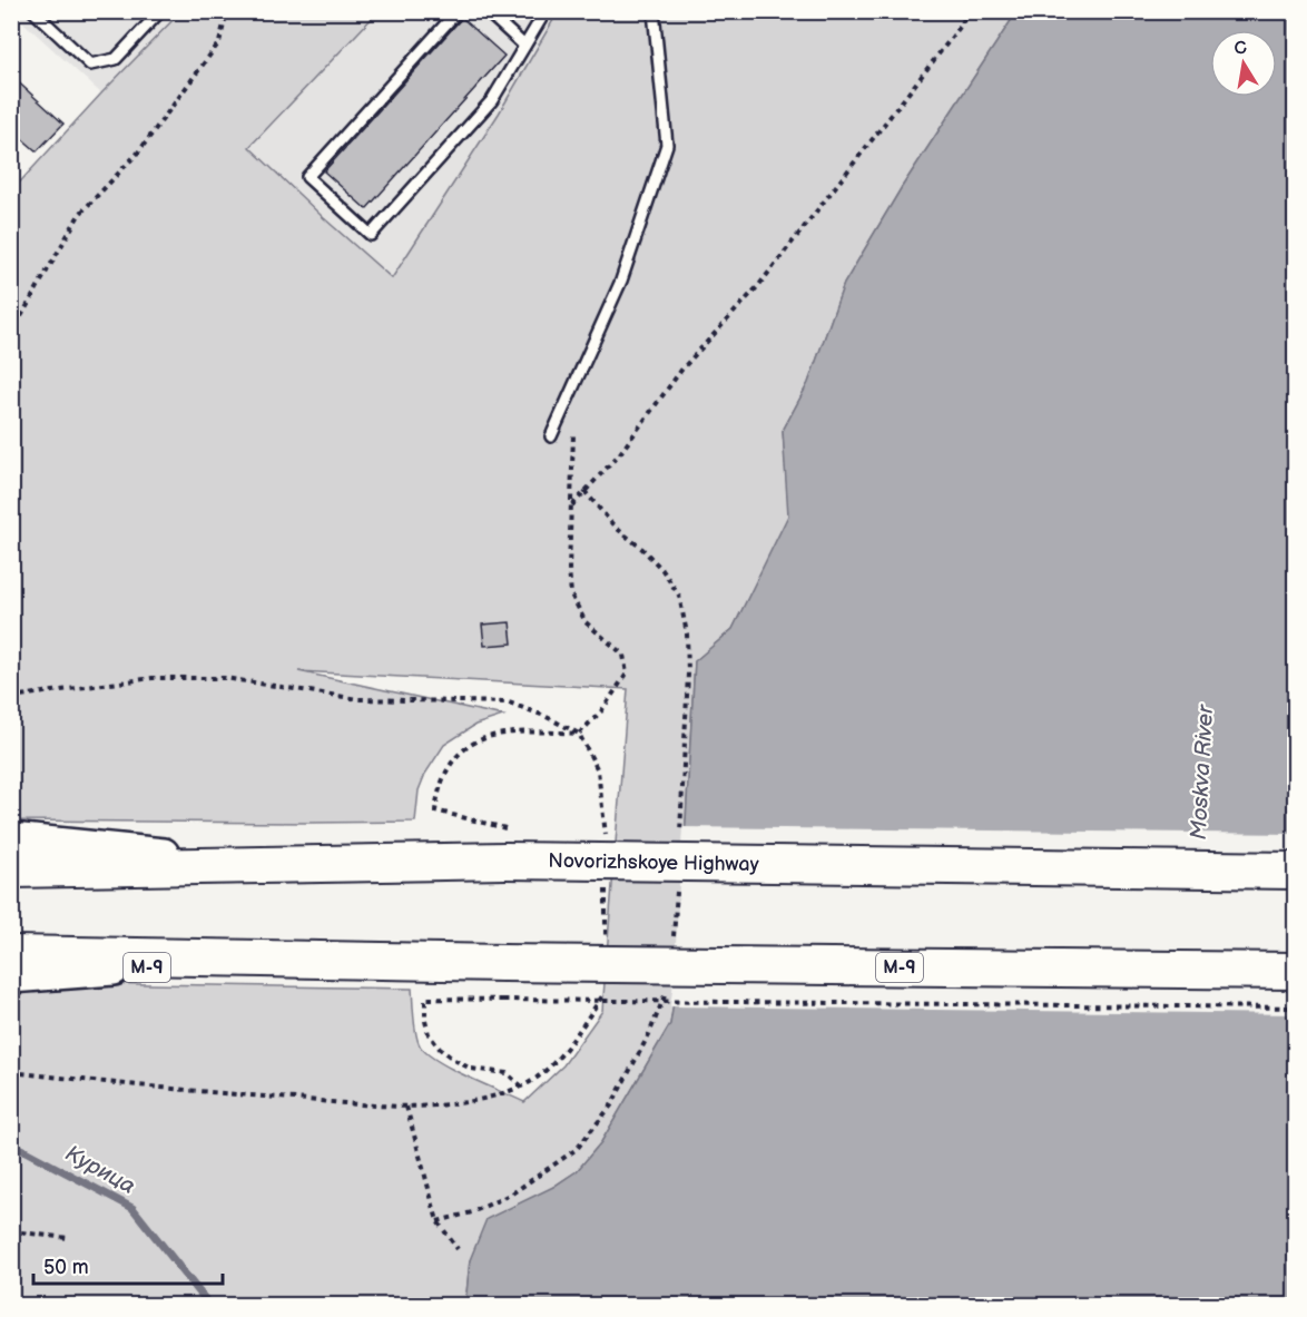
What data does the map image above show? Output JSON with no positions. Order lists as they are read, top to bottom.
{
  "streets": {
    "highway": ["Novorizhskoye Highway", "М-9"]
  },
  "water": ["Moskva River", "Курица"],
  "scale_bar": "50 m",
  "north": "top"
}
